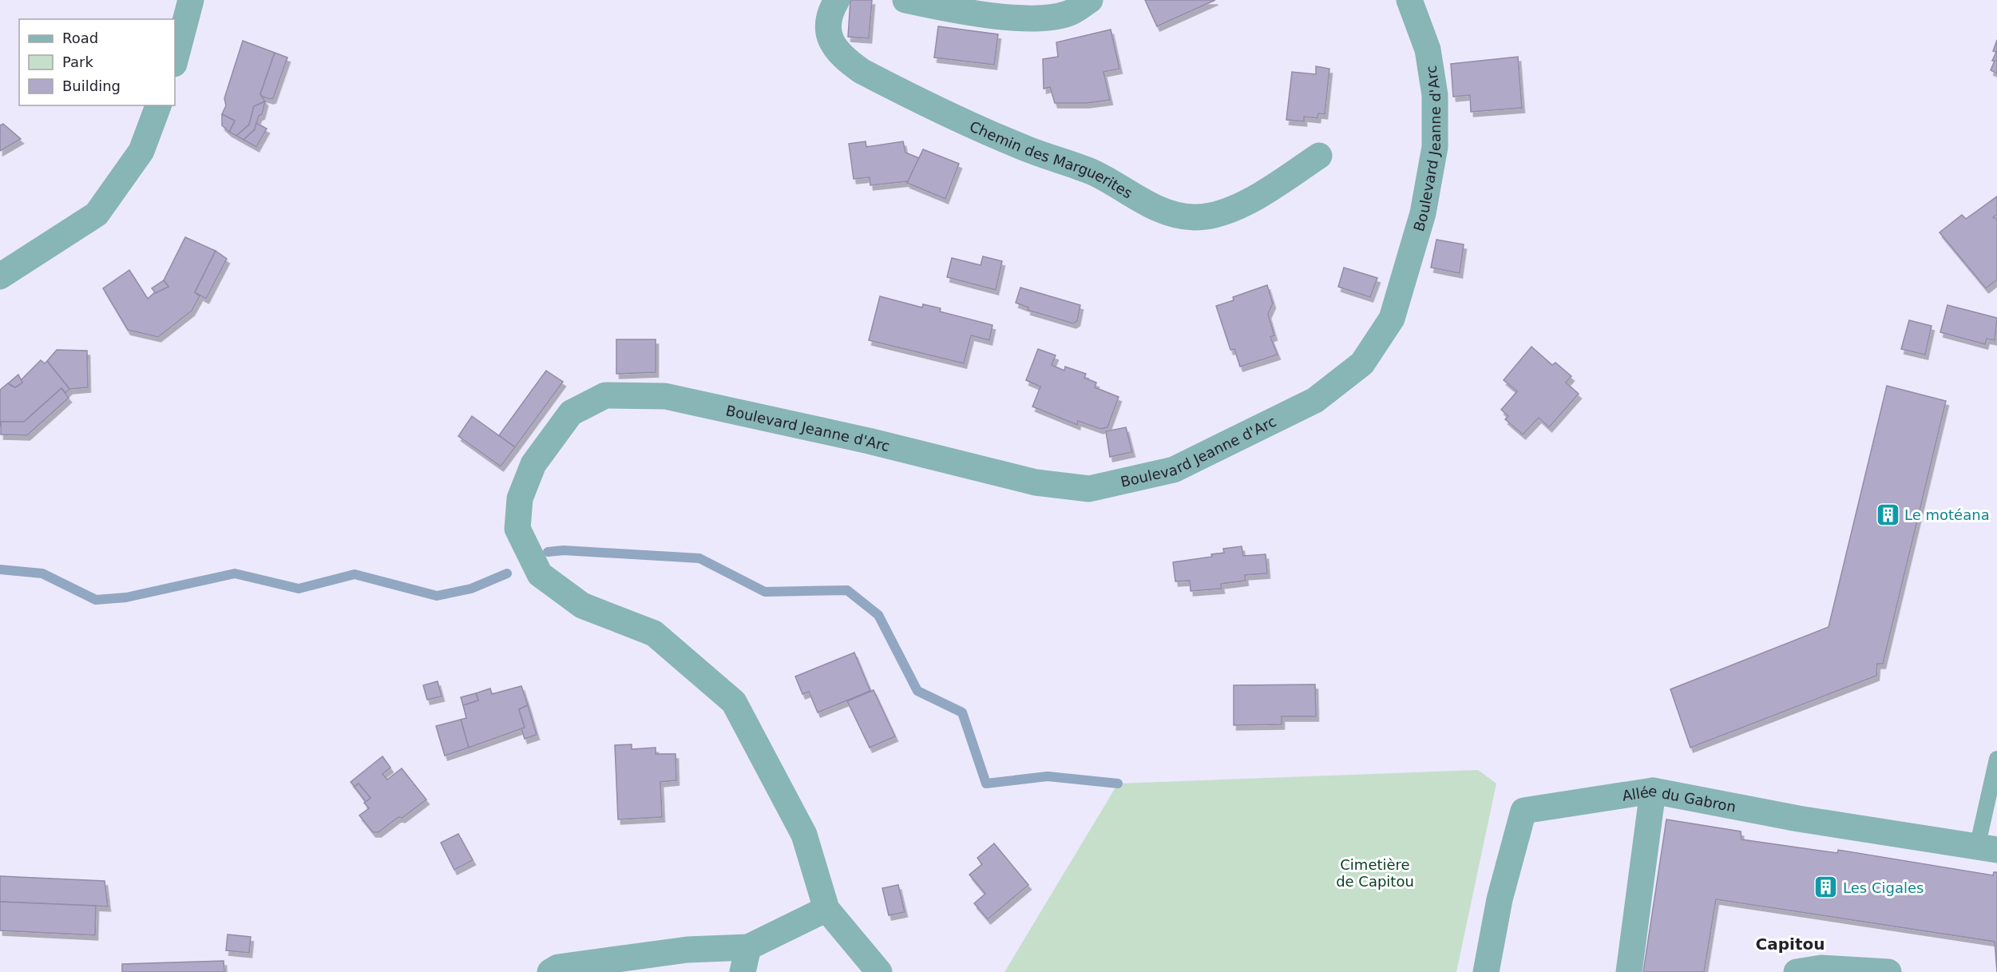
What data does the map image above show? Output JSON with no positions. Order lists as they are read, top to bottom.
{
  "streets": {
    "street": ["Boulevard Jeanne d'Arc", "Chemin des Marguerites", "Allée du Gabron"]
  },
  "districts": ["Capitou"],
  "parks": ["Cimetière de Capitou"],
  "places": {
    "building": ["Le motéana", "Les Cigales"]
  },
  "legend": ["Road", "Park", "Building"]
}
